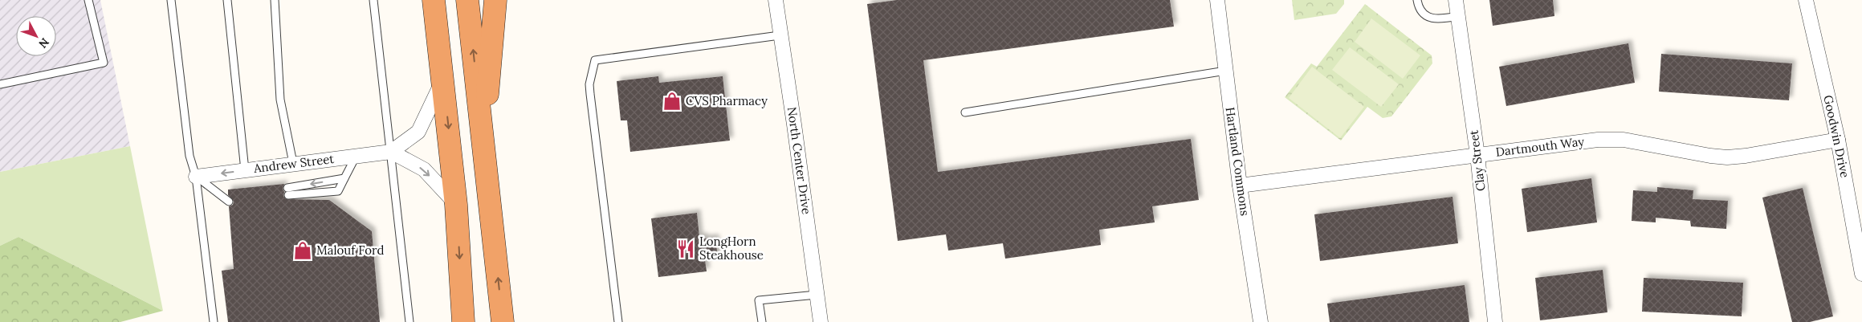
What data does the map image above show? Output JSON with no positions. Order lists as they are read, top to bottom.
{
  "streets": {
    "street": [
      "Goodwin Drive",
      "Dartmouth Way",
      "North Center Drive",
      "Clay Street",
      "Hartland Commons",
      "Andrew Street"
    ]
  },
  "crossings": [
    ["Goodwin Drive", "Dartmouth Way"],
    ["Dartmouth Way", "Clay Street"],
    ["Dartmouth Way", "Hartland Commons"]
  ],
  "places": {
    "shop": ["CVS Pharmacy", "Malouf Ford"],
    "restaurant": ["LongHorn Steakhouse"]
  },
  "north": "bottom right"
}
